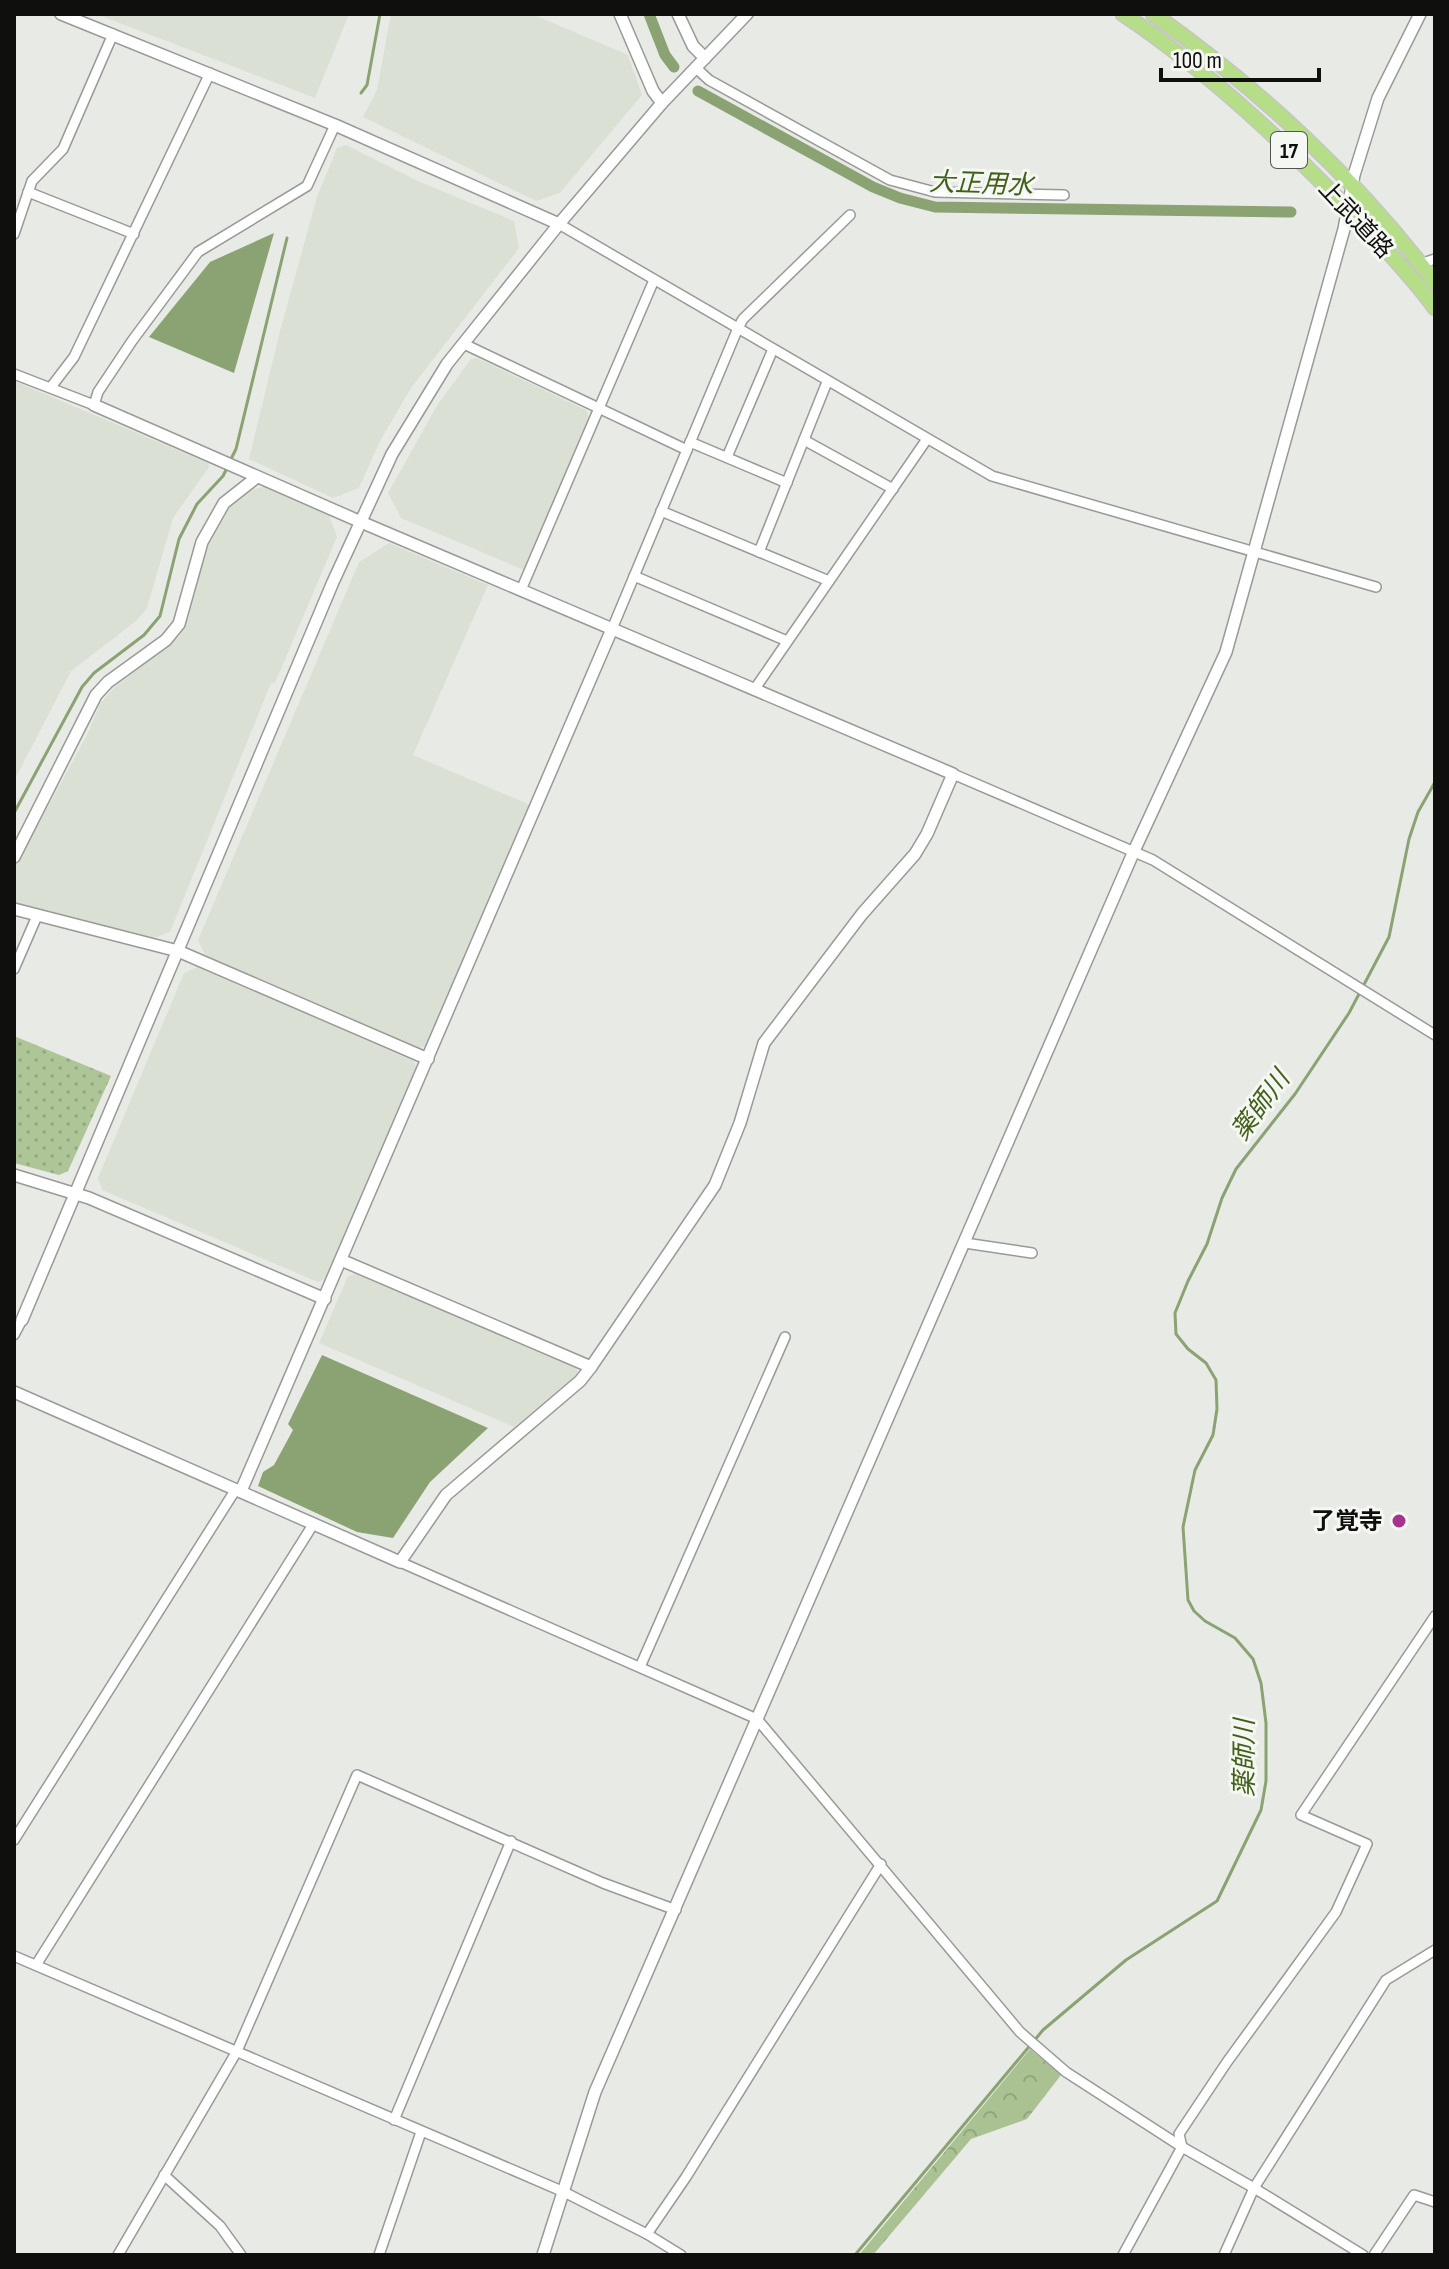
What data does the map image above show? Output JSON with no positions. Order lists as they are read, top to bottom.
{
  "streets": {
    "highway": ["17", "上武道路"]
  },
  "water": ["大正用水", "薬師川"],
  "places": ["了覚寺"],
  "scale_bar": "100 m"
}
